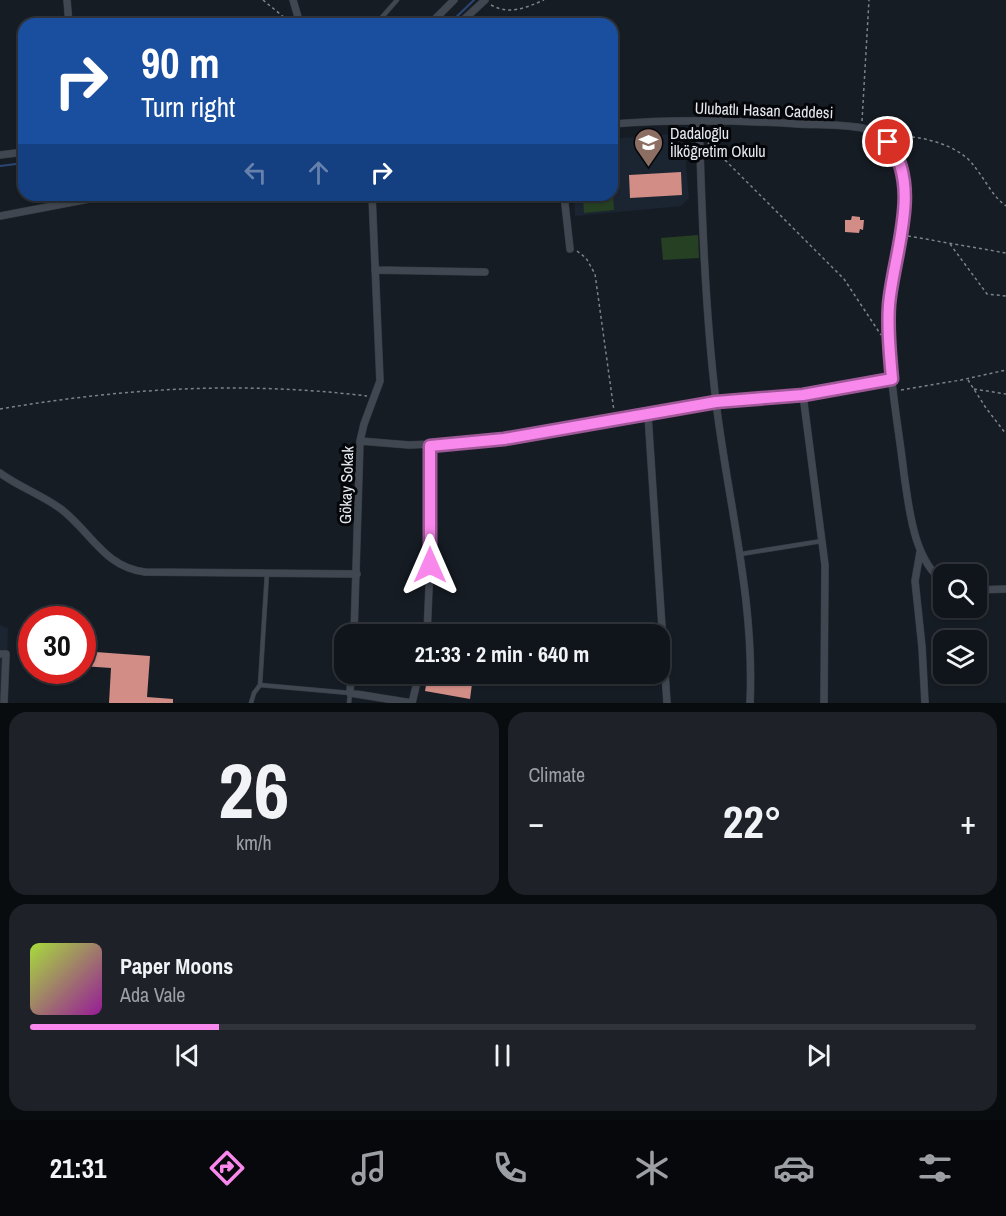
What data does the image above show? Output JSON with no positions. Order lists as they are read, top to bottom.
{
  "streets": {
    "street": ["Ulubatlı Hasan Caddesi", "Gökay Sokak"]
  },
  "places": {
    "school or university": ["Dadaloğlu İlköğretim Okulu"]
  },
  "page": {
    "turn": ["90 m", "Turn right"],
    "limit": "30",
    "trip": "21:33 · 2 min · 640 m",
    "tile": [
      ["26", "km/h"],
      "Climate"
    ],
    "heat": ["−", "22°", "+"],
    "song": ["Paper Moons", "Ada Vale"],
    "tabs": "21:31"
  }
}
